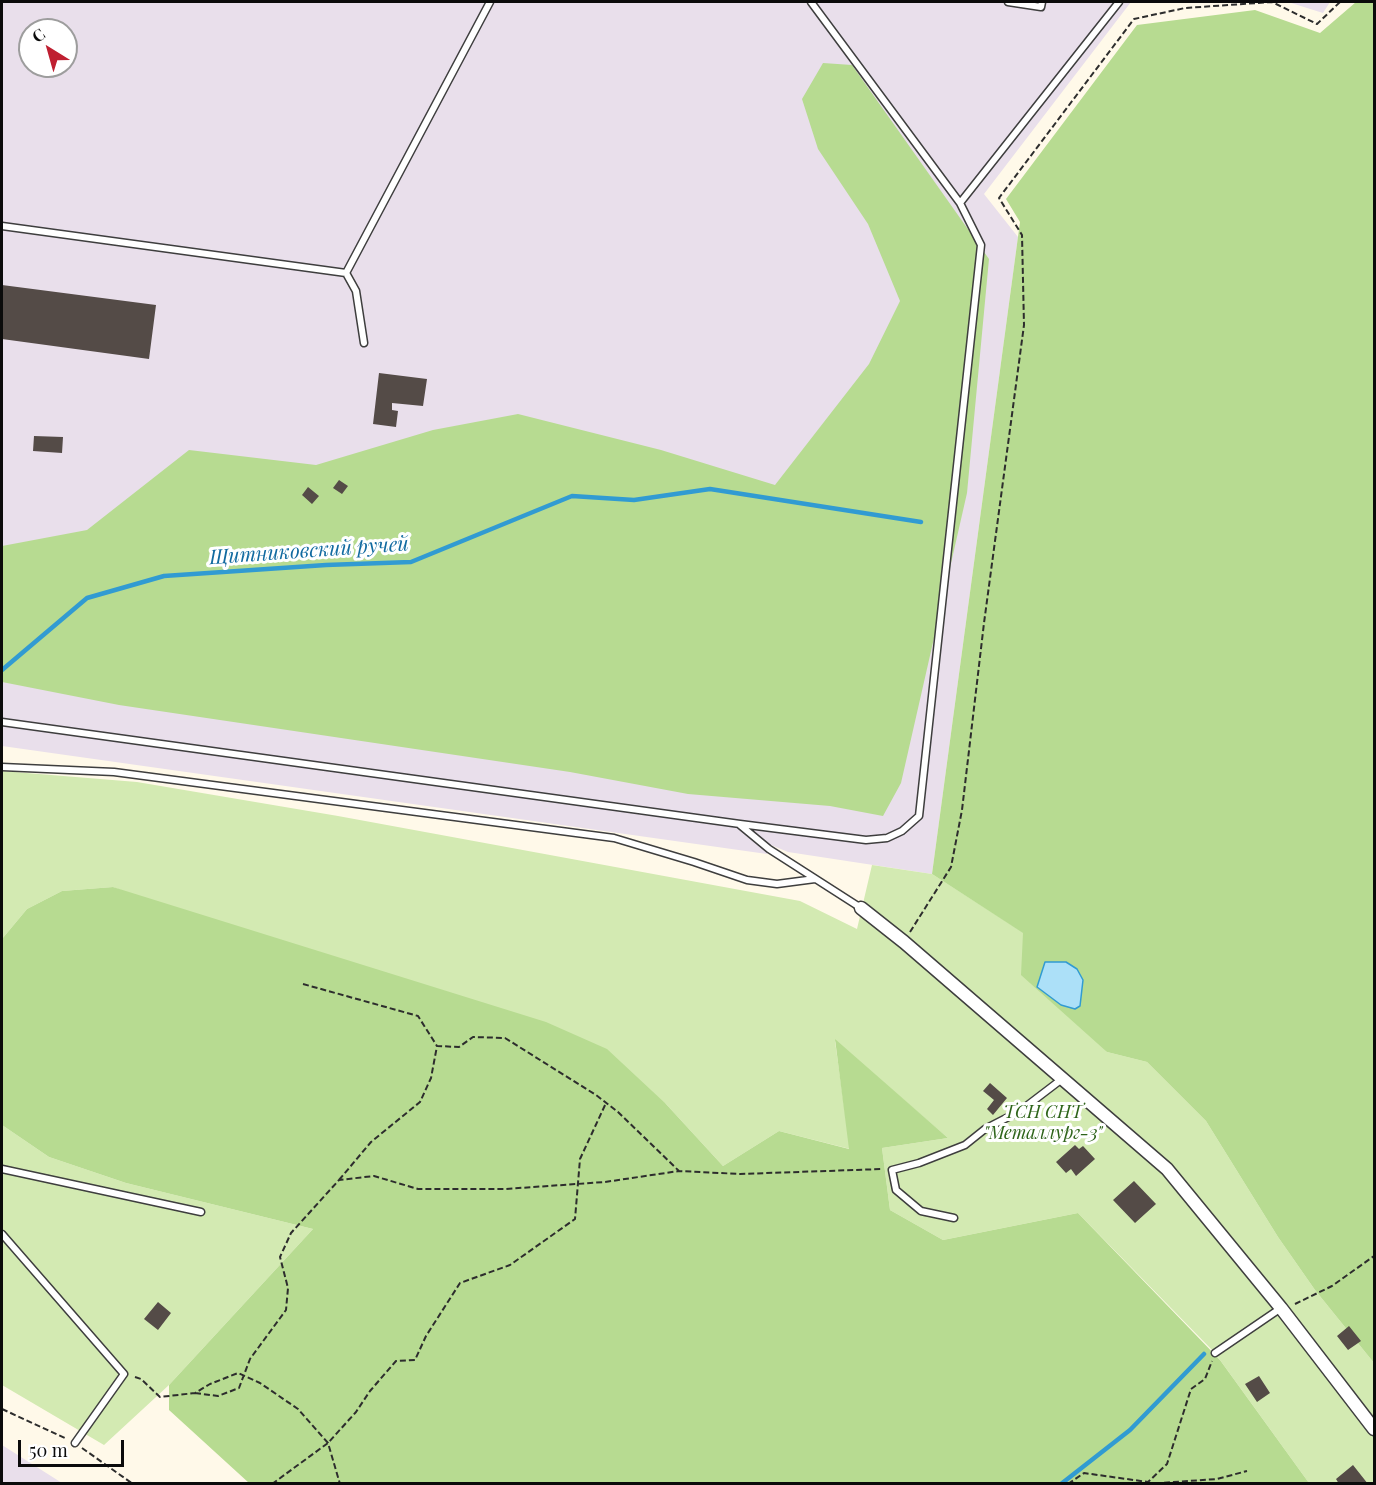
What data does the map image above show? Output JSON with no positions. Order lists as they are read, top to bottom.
{
  "water": ["Щитниковский ручей"],
  "parks": ["ТСН СНТ \"Металлург-3\""],
  "scale_bar": "50 m",
  "north": "top left"
}
